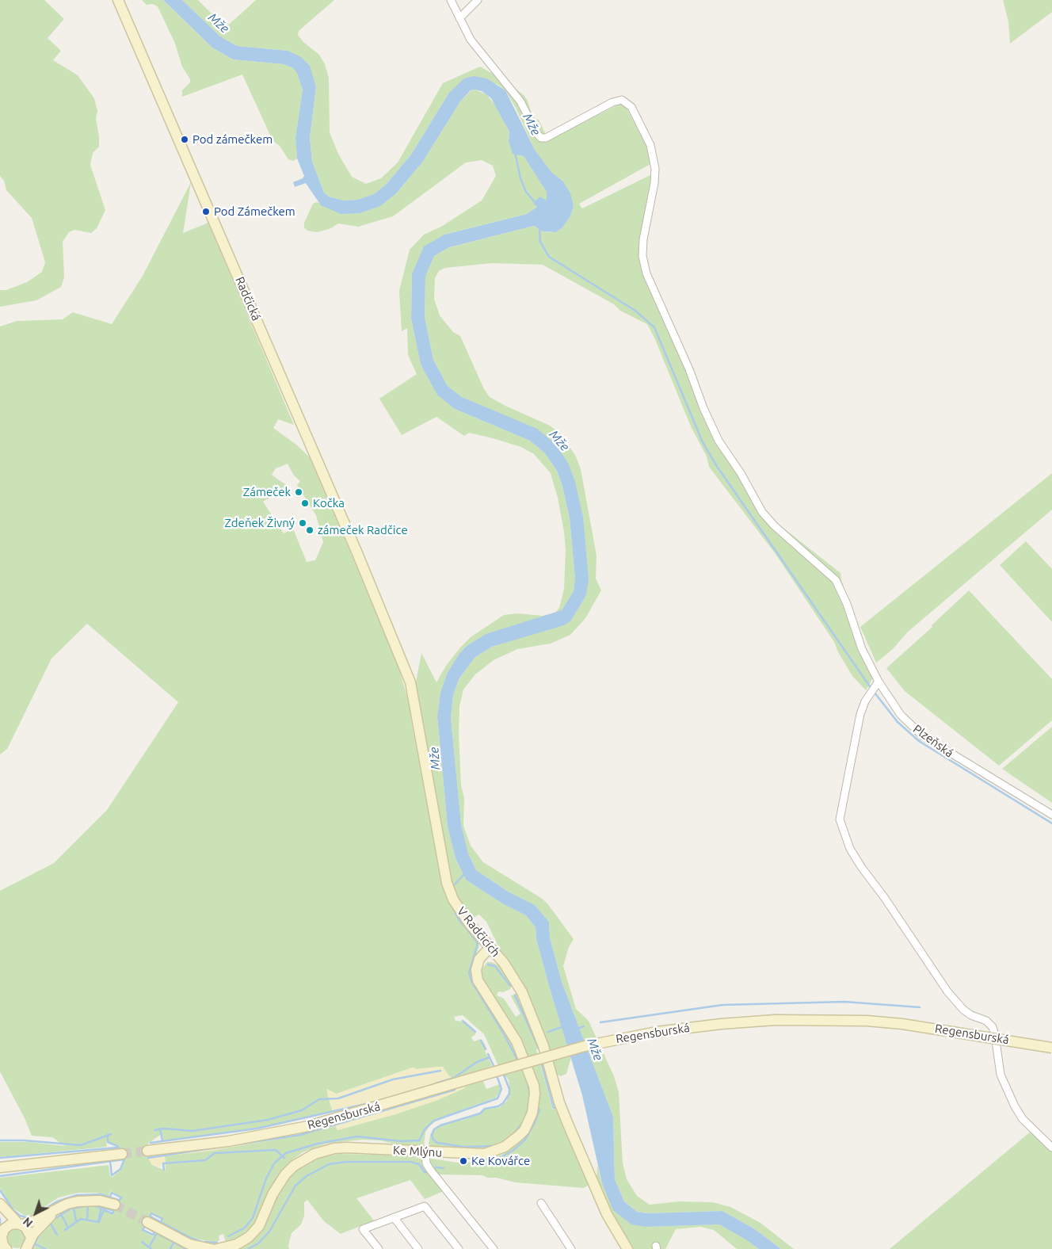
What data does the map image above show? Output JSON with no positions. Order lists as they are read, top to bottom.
{
  "streets": {
    "street": [
      "Radčická",
      "Plzeňská",
      "V Radčicích",
      "Regensburská",
      "Ke Mlýnu"
    ]
  },
  "crossings": [
    ["Radčická", "V Radčicích"],
    ["V Radčicích", "Ke Mlýnu"]
  ],
  "water": ["Mže"],
  "places": [
    "Pod zámečkem",
    "Pod Zámečkem",
    "Zámeček",
    "Kočka",
    "Zdeňek Živný",
    "zámeček Radčice",
    "Ke Kovářce"
  ],
  "north": "bottom left"
}
